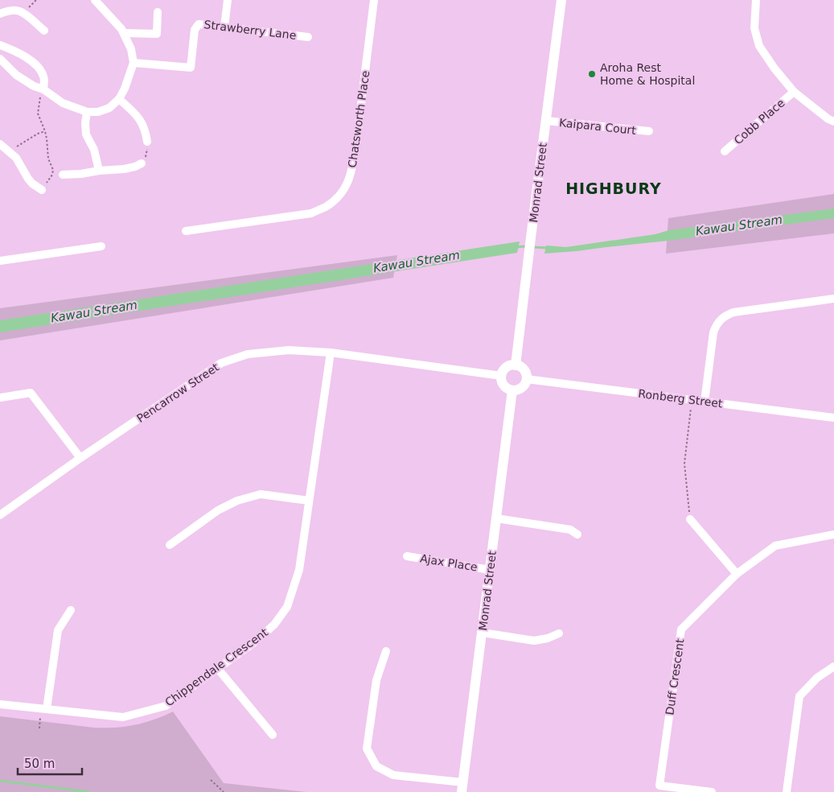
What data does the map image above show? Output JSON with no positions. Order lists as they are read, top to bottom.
{
  "streets": {
    "street": [
      "Strawberry Lane",
      "Chatsworth Place",
      "Cobb Place",
      "Kaipara Court",
      "Monrad Street",
      "Pencarrow Street",
      "Ronberg Street",
      "Ajax Place",
      "Chippendale Crescent",
      "Duff Crescent"
    ]
  },
  "crossings": [
    ["Kaipara Court", "Monrad Street"],
    ["Monrad Street", "Pencarrow Street"],
    ["Monrad Street", "Ronberg Street"],
    ["Monrad Street", "Ajax Place"],
    ["Pencarrow Street", "Ronberg Street"],
    ["Pencarrow Street", "Chippendale Crescent"]
  ],
  "districts": ["HIGHBURY"],
  "water": ["Kawau Stream"],
  "places": ["Aroha Rest Home & Hospital"],
  "scale_bar": "50 m"
}
